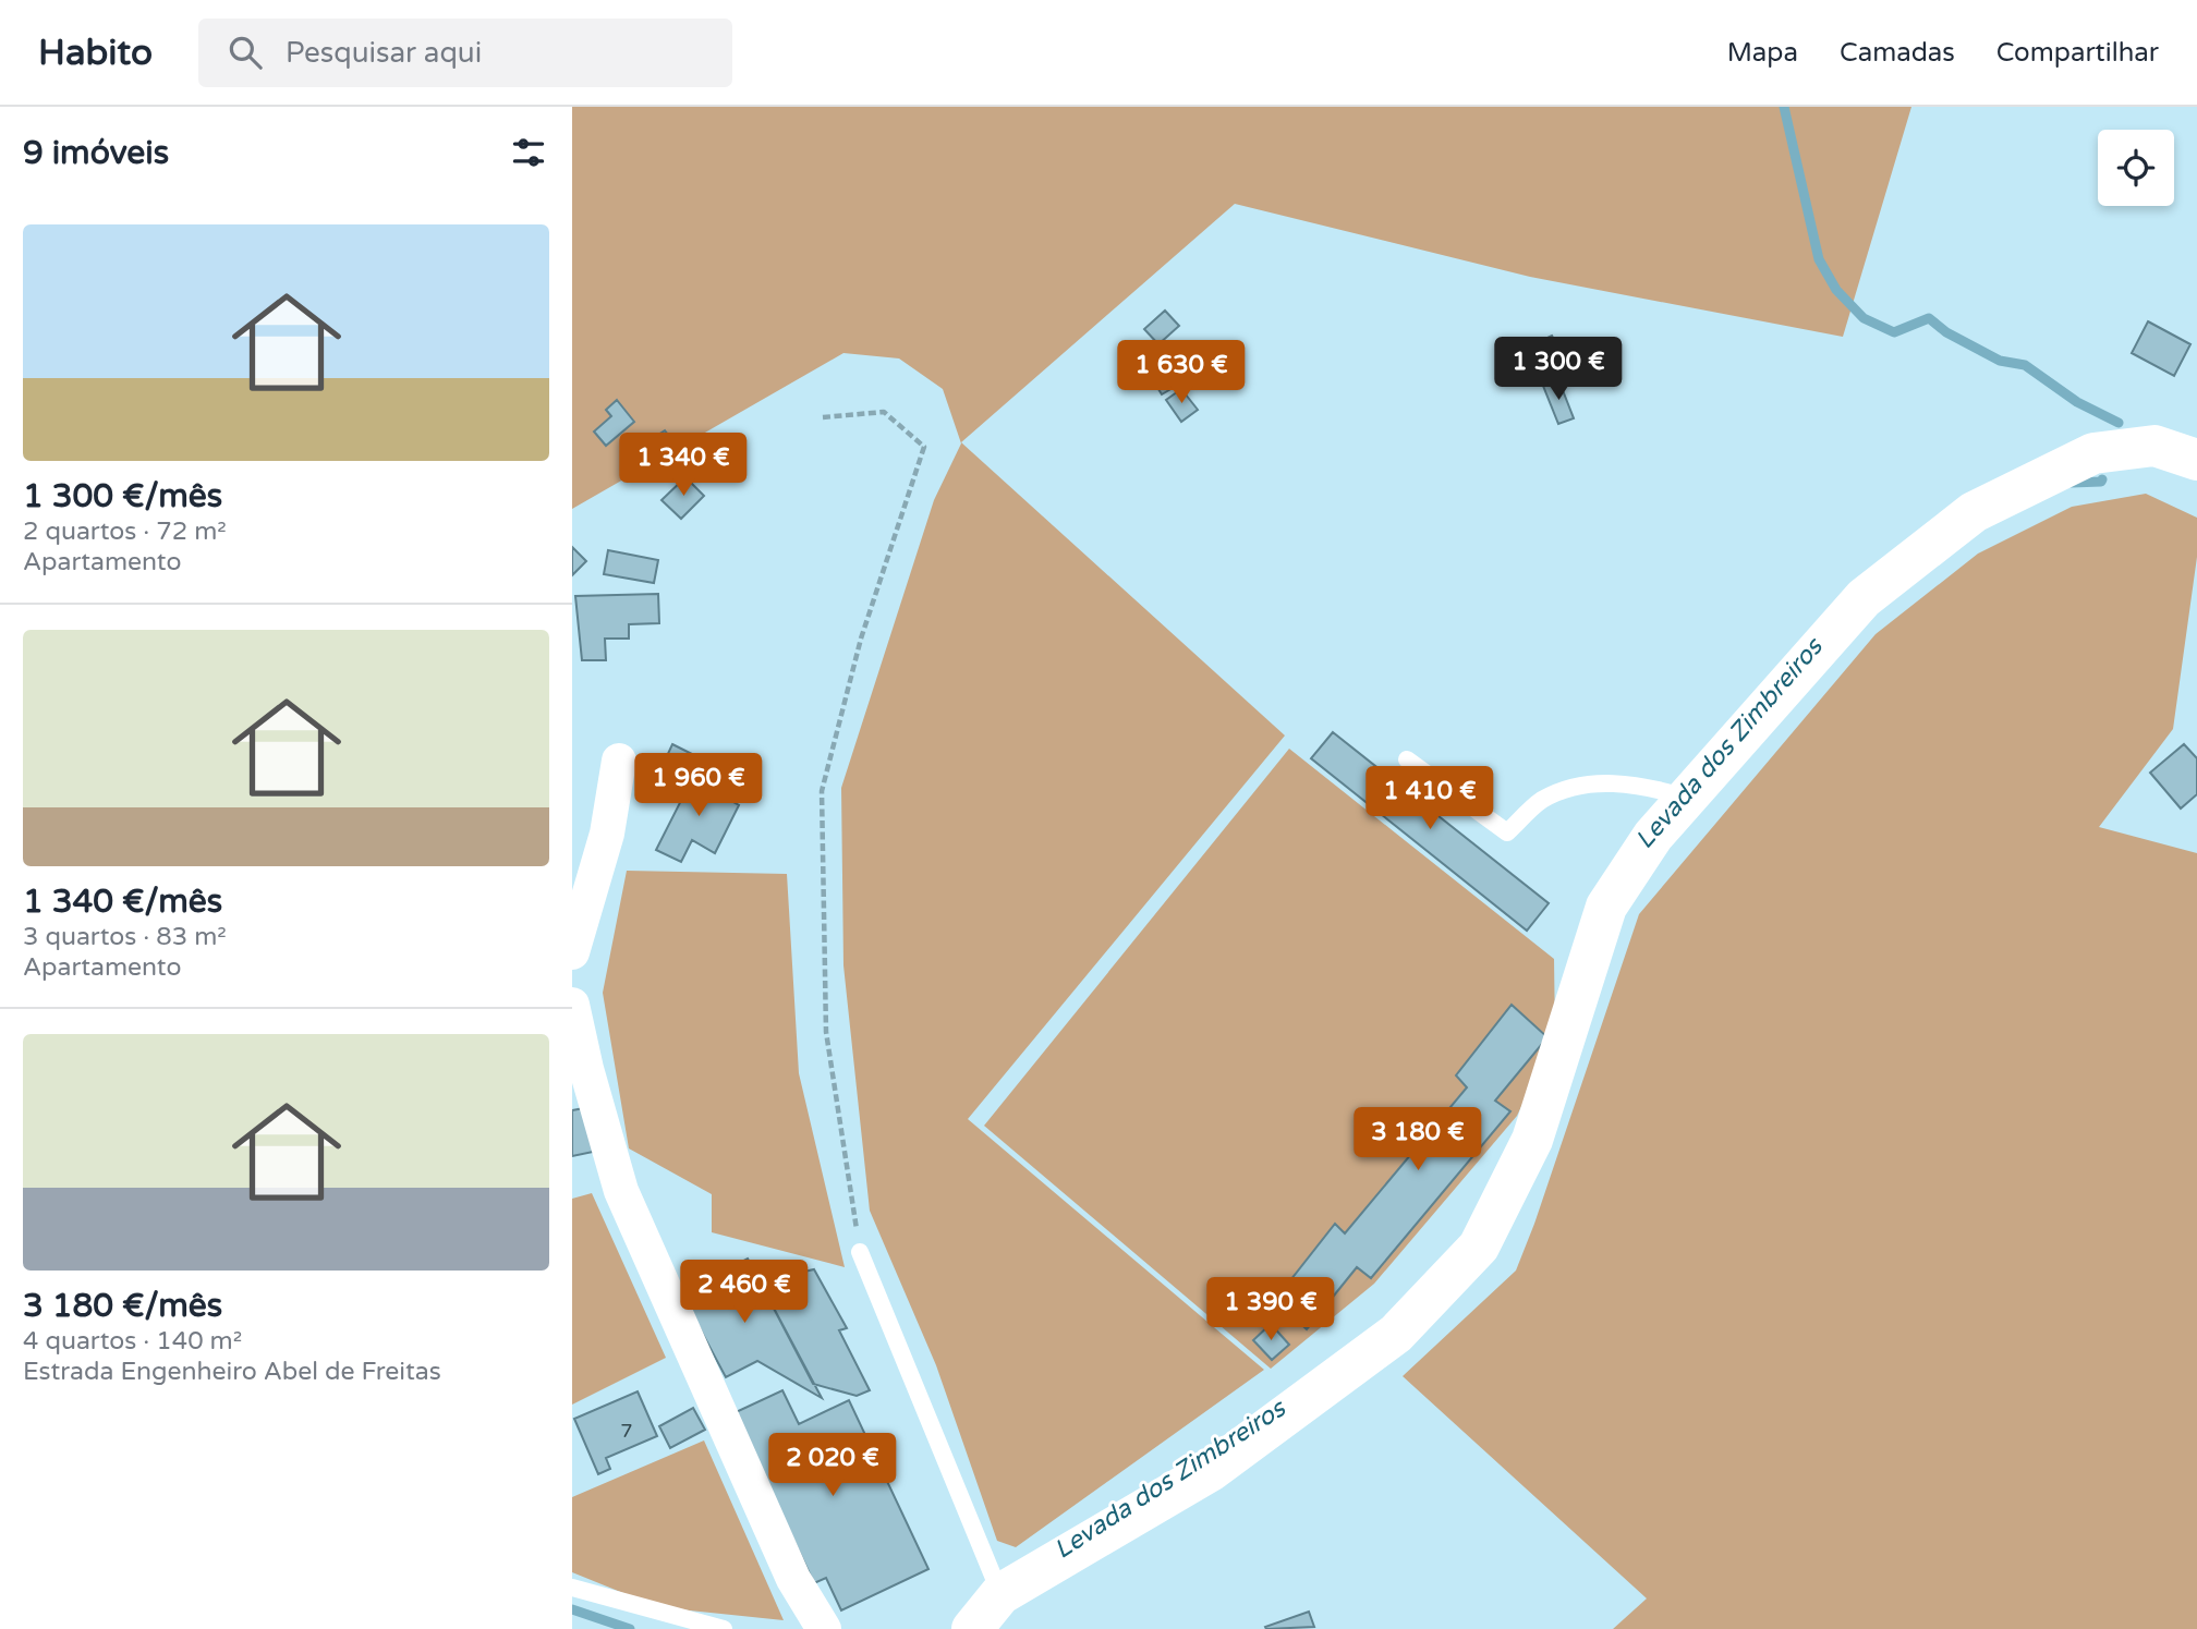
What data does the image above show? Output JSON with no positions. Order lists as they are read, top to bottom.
{
  "water": ["Levada dos Zimbreiros"],
  "house_numbers": ["7"],
  "page": {
    "header": "Habito",
    "search": "Pesquisar aqui",
    "nav": ["Mapa", "Camadas", "Compartilhar"],
    "heading": "9 imóveis",
    "list": [
      {
        "name": "1 300 €/mês",
        "note": "2 quartos · 72 m² · Apartamento"
      },
      {
        "name": "1 340 €/mês",
        "note": "3 quartos · 83 m² · Apartamento"
      },
      {
        "name": "3 180 €/mês",
        "note": "4 quartos · 140 m² · Estrada Engenheiro Abel de Freitas"
      }
    ],
    "price": [
      "1 300 €",
      "1 630 €",
      "1 340 €",
      "1 960 €",
      "1 410 €",
      "3 180 €",
      "2 460 €",
      "1 390 €",
      "2 020 €"
    ]
  }
}
